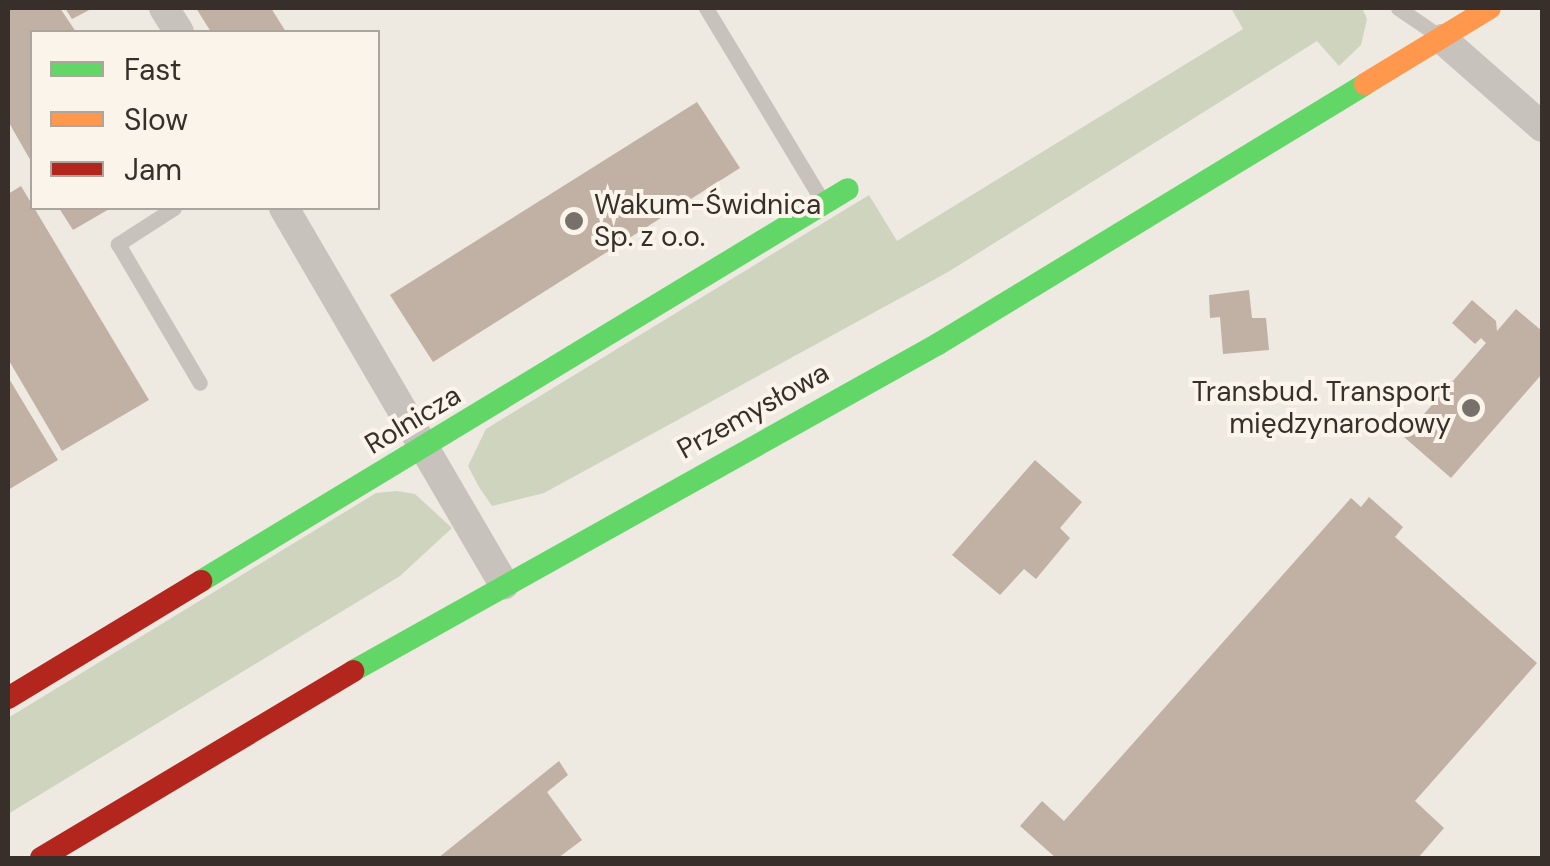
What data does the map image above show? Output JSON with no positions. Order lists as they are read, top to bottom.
{
  "streets": {
    "main road": ["Przemysłowa", "Rolnicza"]
  },
  "places": ["Wakum-Świdnica Sp. z o.o.", "Transbud. Transport międzynarodowy"],
  "legend": ["Fast", "Slow", "Jam"]
}
